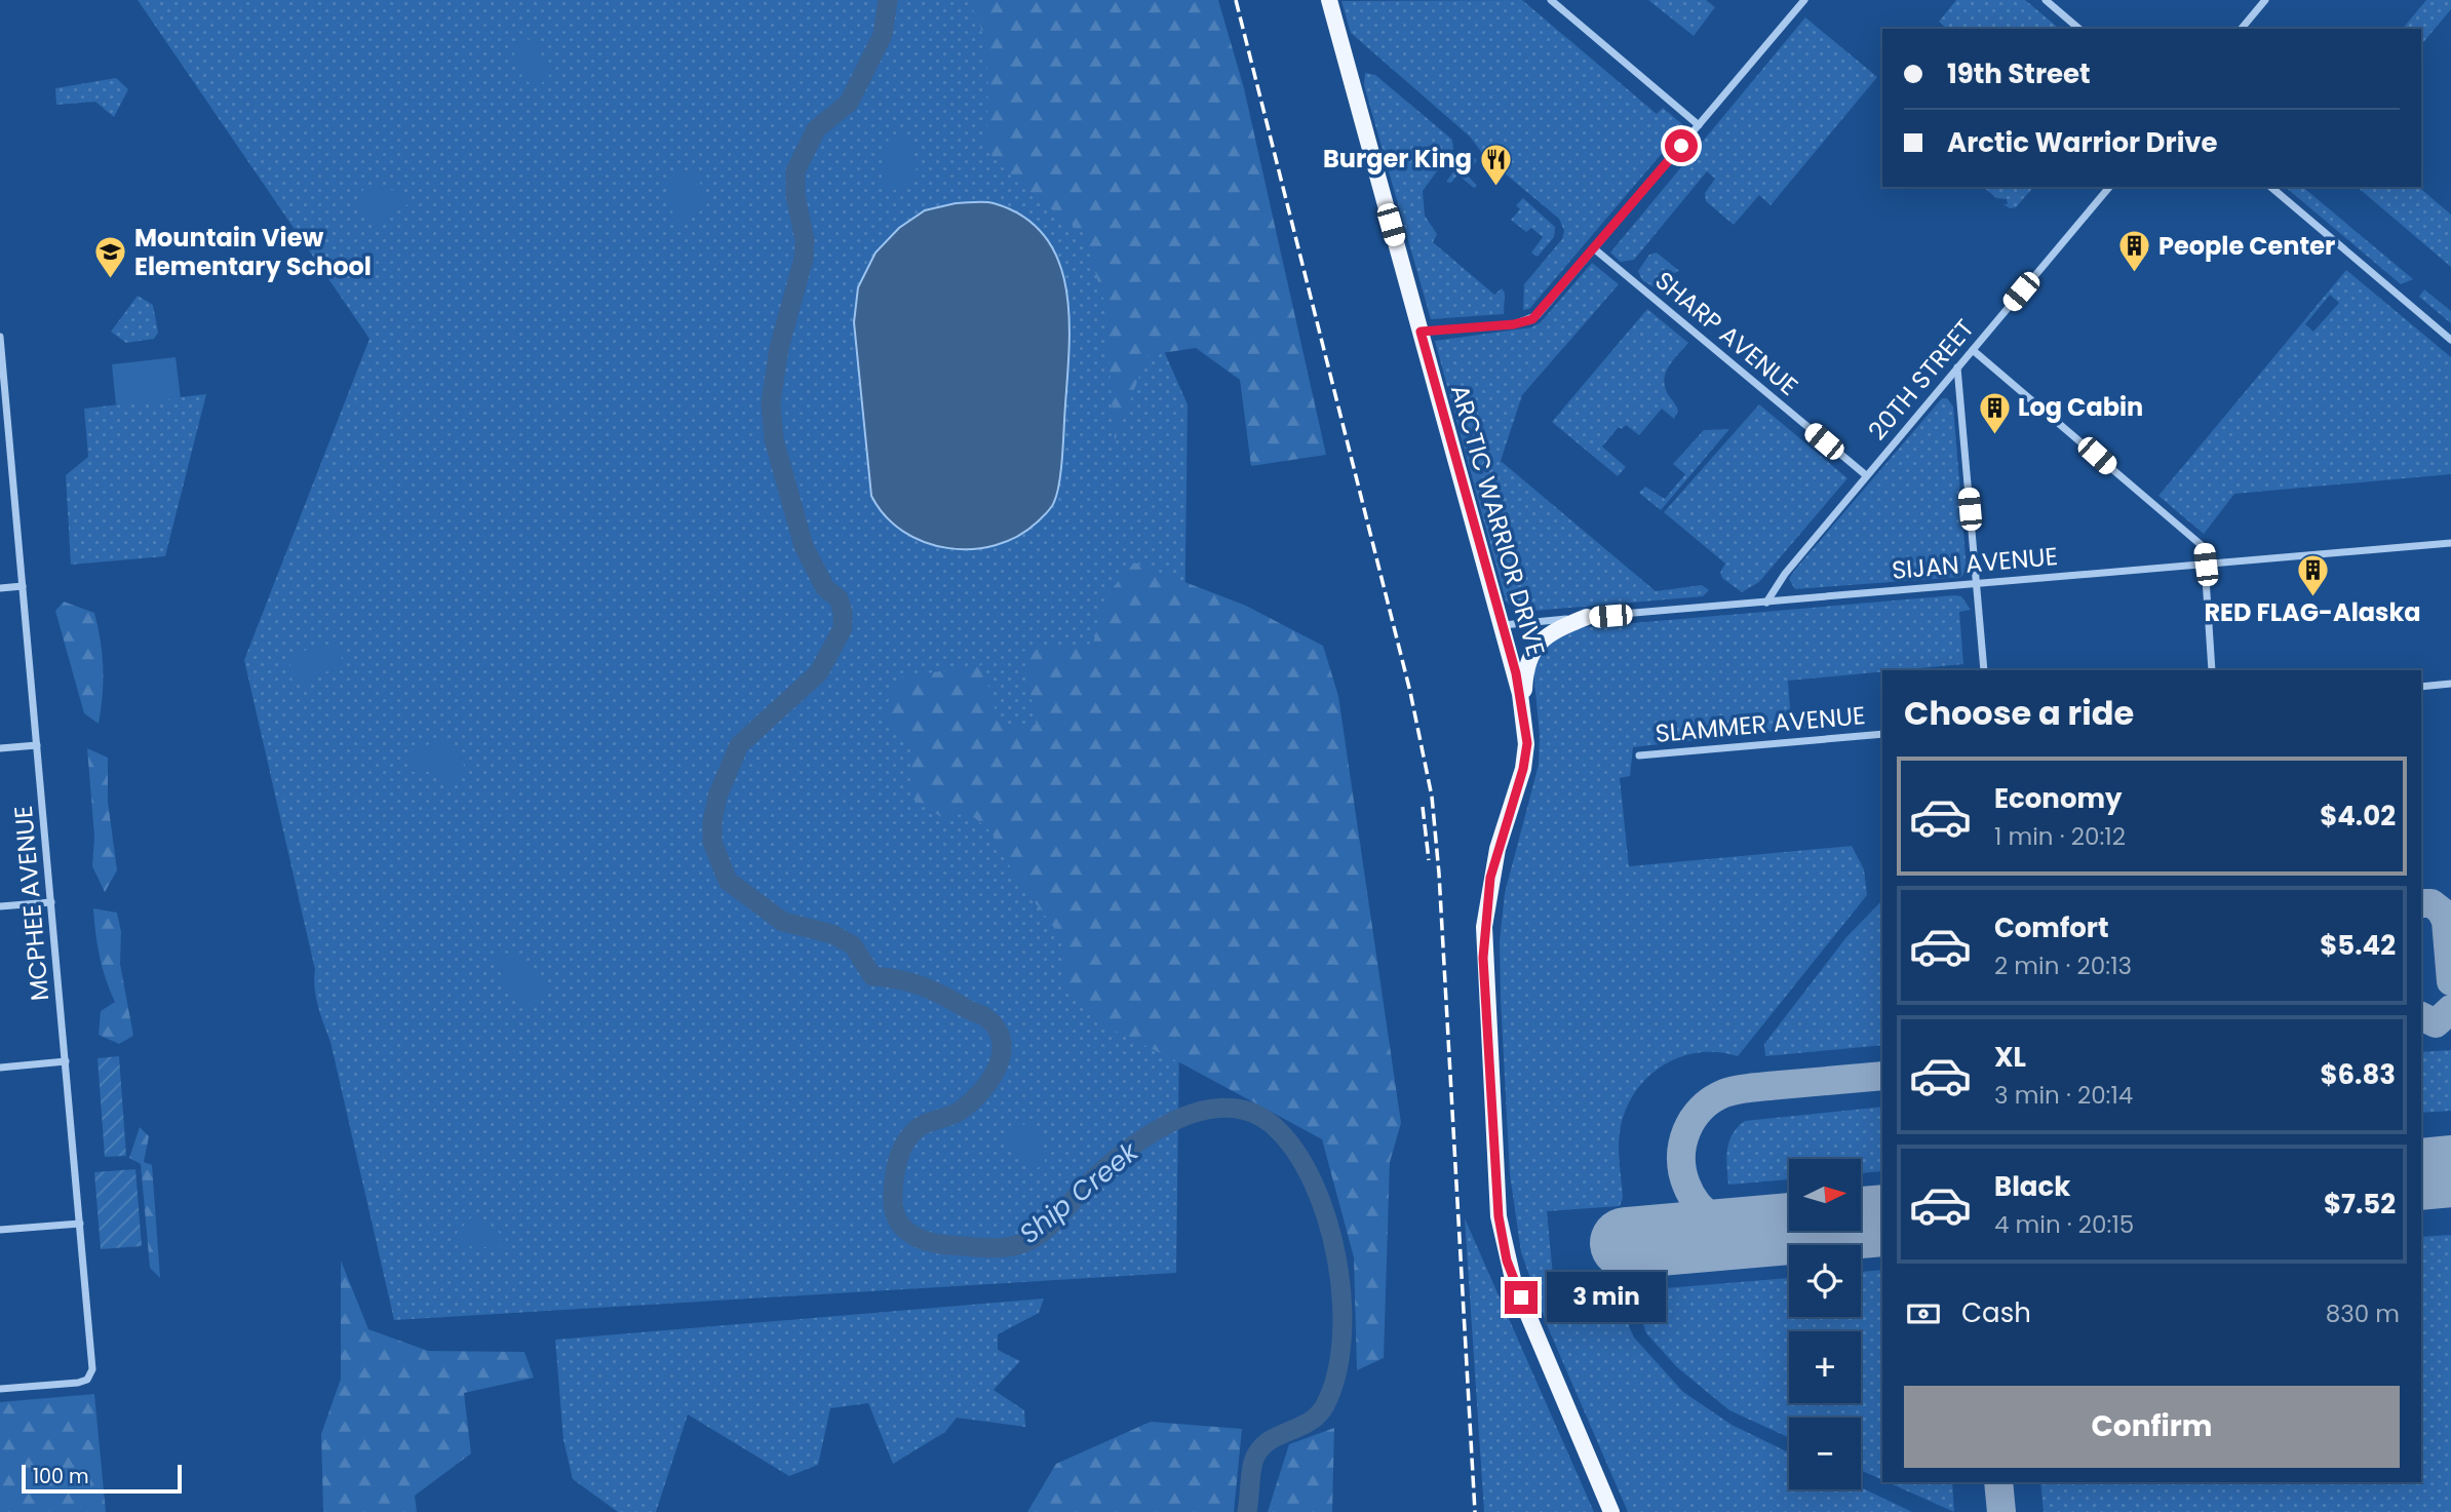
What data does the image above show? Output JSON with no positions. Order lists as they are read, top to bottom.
{
  "streets": {
    "main road": ["ARCTIC WARRIOR DRIVE"],
    "street": [
      "SHARP AVENUE",
      "20TH STREET",
      "SIJAN AVENUE",
      "SLAMMER AVENUE",
      "MCPHEE AVENUE"
    ]
  },
  "crossings": [
    ["SHARP AVENUE", "20TH STREET"],
    ["20TH STREET", "SIJAN AVENUE"],
    ["ARCTIC WARRIOR DRIVE", "SIJAN AVENUE"]
  ],
  "water": ["Ship Creek"],
  "places": {
    "restaurant": ["Burger King"],
    "building": ["People Center", "Log Cabin", "RED FLAG-Alaska"],
    "school or university": ["Mountain View Elementary School"]
  },
  "scale_bar": "100 m",
  "north": "right",
  "page": {
    "banner": ["19th Street", "Arctic Warrior Drive"],
    "heading": "Choose a ride",
    "list": [
      {
        "name": "Economy",
        "note": "1 min · 20:12",
        "value": "$4.02"
      },
      {
        "name": "Comfort",
        "note": "2 min · 20:13",
        "value": "$5.42"
      },
      {
        "name": "XL",
        "note": "3 min · 20:14",
        "value": "$6.83"
      },
      {
        "name": "Black",
        "note": "4 min · 20:15",
        "value": "$7.52"
      }
    ],
    "map_buttons": ["+", "−"],
    "bubble": "3 min",
    "pay": ["Cash", "830 m"],
    "buttons": "Confirm",
    "scale": "100 m"
  }
}
